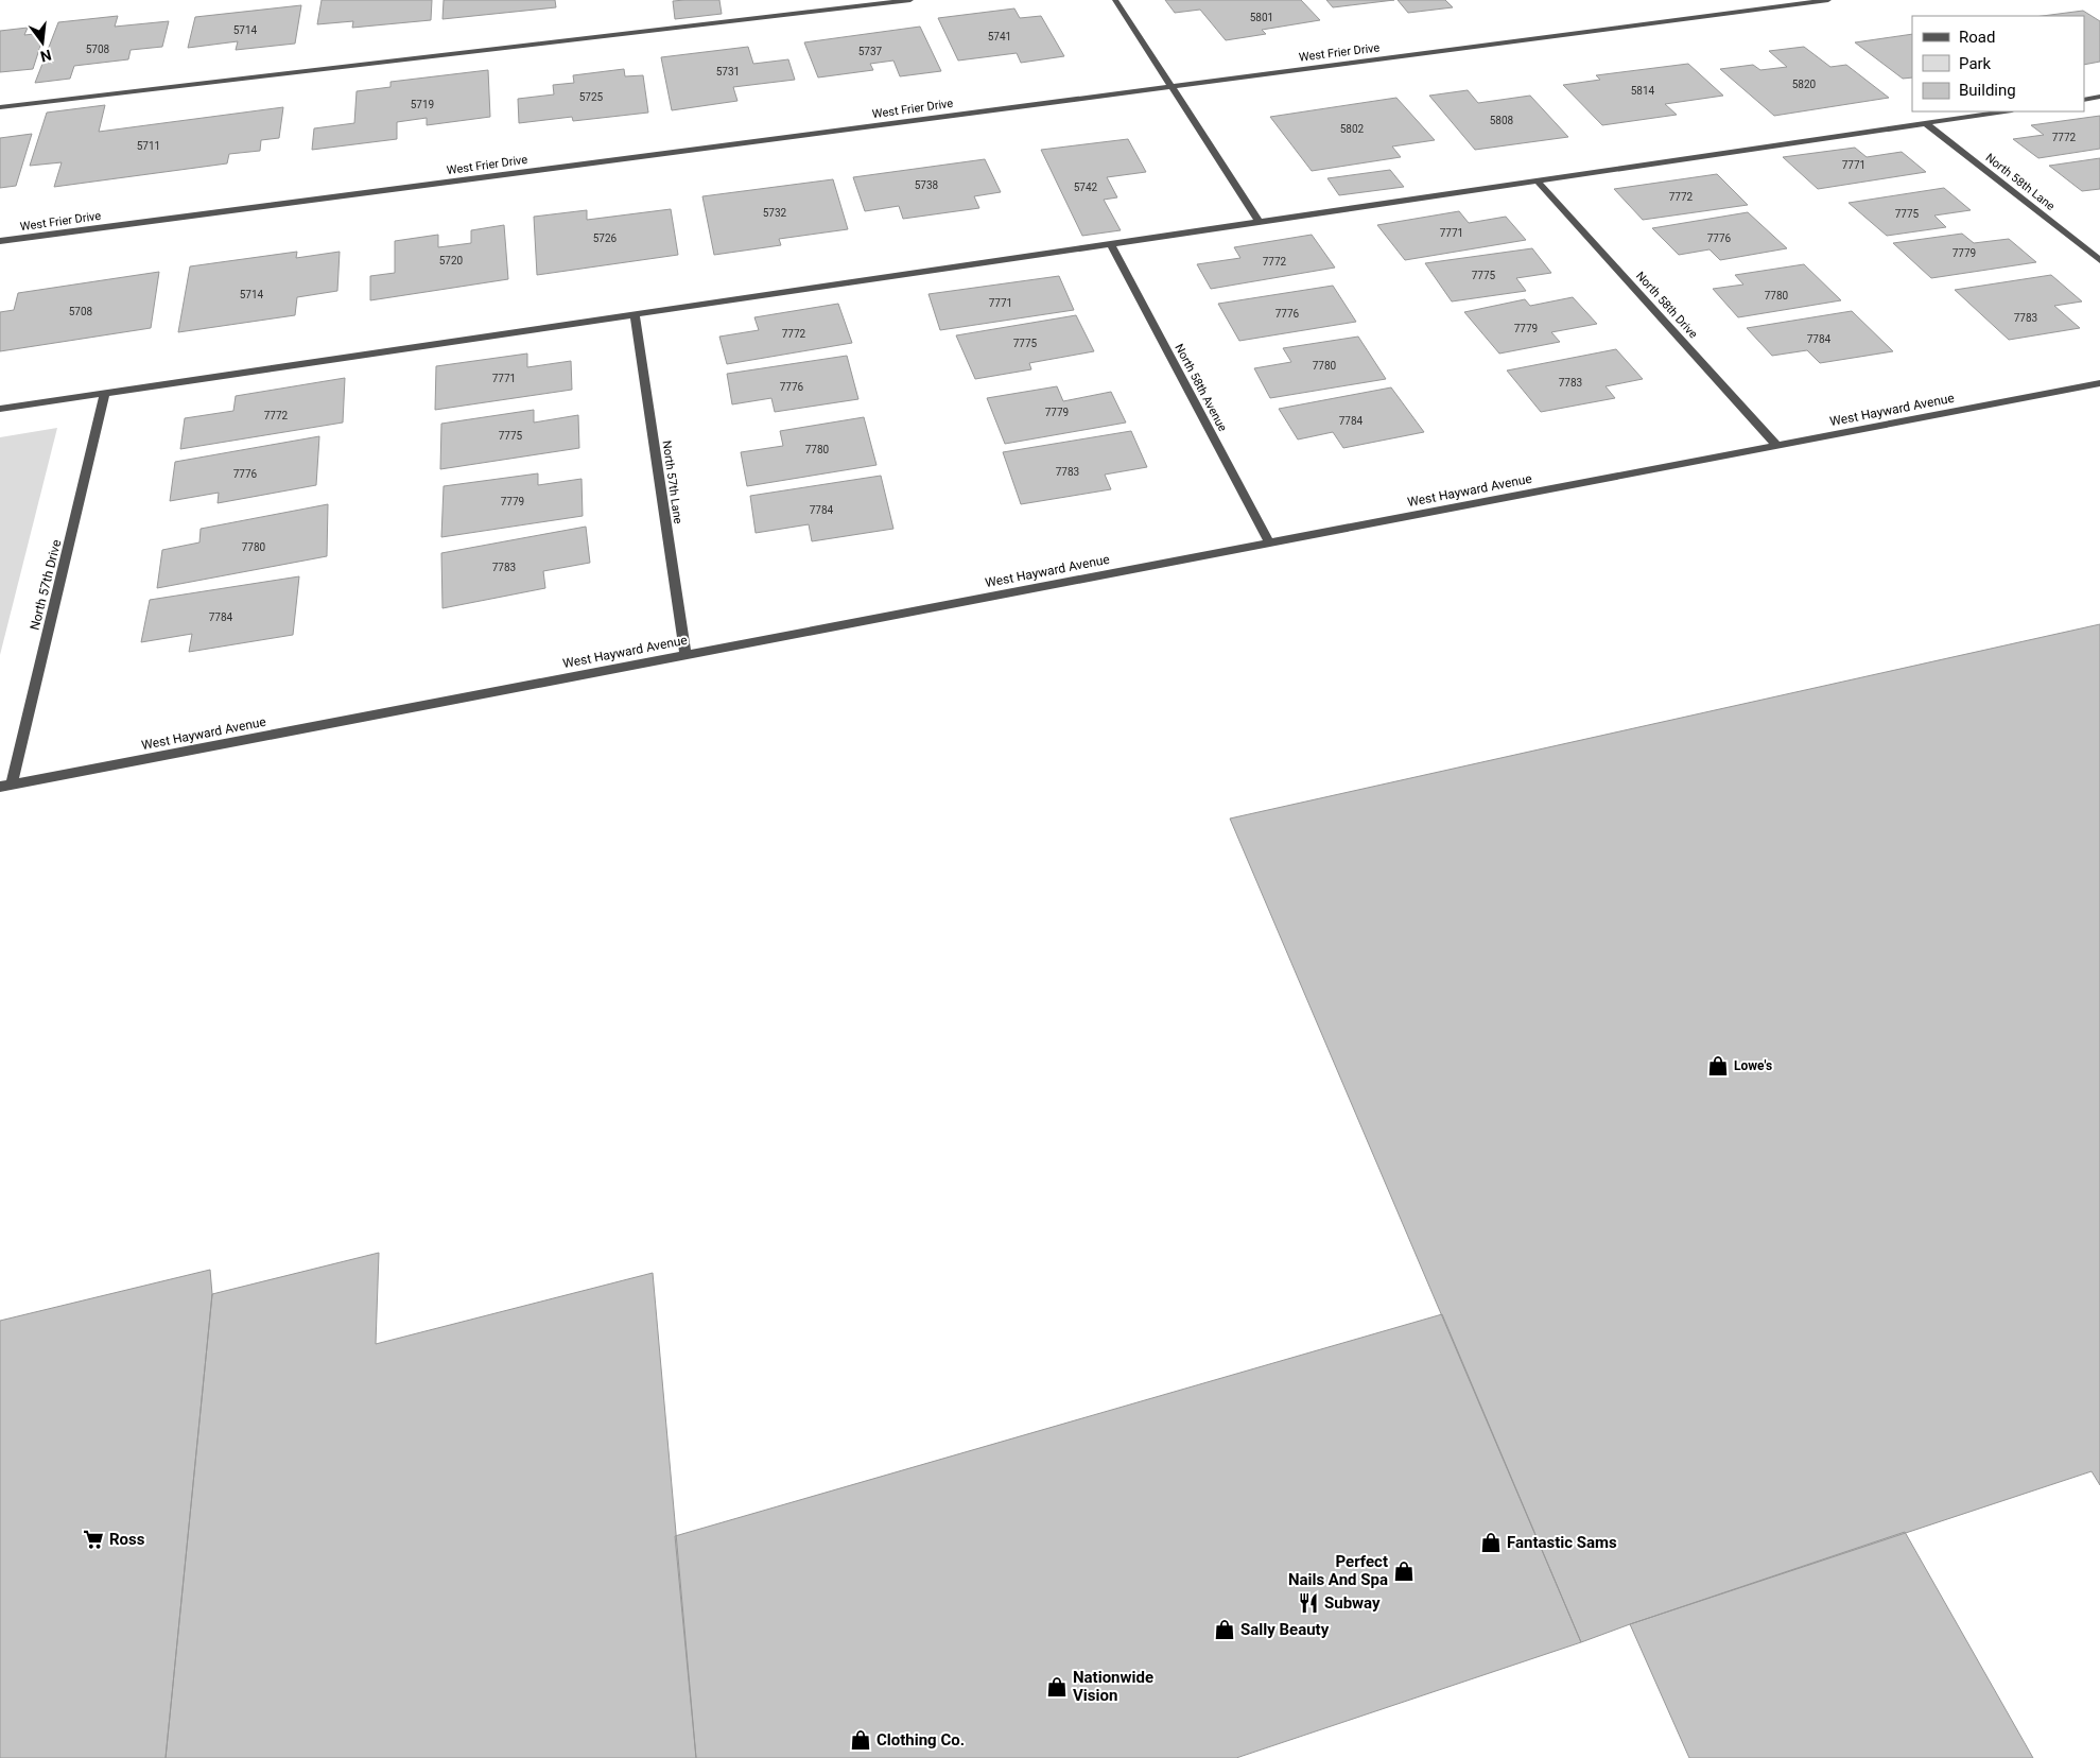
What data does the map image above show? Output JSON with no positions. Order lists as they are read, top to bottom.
{
  "streets": {
    "street": [
      "West Frier Drive",
      "North 58th Lane",
      "North 58th Drive",
      "North 58th Avenue",
      "West Hayward Avenue",
      "North 57th Lane",
      "North 57th Drive"
    ]
  },
  "crossings": [
    ["North 58th Drive", "West Hayward Avenue"],
    ["North 58th Avenue", "West Hayward Avenue"],
    ["West Hayward Avenue", "North 57th Lane"],
    ["West Hayward Avenue", "North 57th Drive"]
  ],
  "places": {
    "shop": [
      "Lowe's",
      "Fantastic Sams",
      "Perfect Nails And Spa",
      "Sally Beauty",
      "Nationwide Vision",
      "Clothing Co."
    ],
    "supermarket": ["Ross"],
    "restaurant": ["Subway"]
  },
  "house_numbers": [
    "5801",
    "5714",
    "5741",
    "5708",
    "5737",
    "5731",
    "5820",
    "5814",
    "5725",
    "5719",
    "5808",
    "5802",
    "7772",
    "5711",
    "7771",
    "5738",
    "5742",
    "7772",
    "5732",
    "7775",
    "7771",
    "5726",
    "7776",
    "7779",
    "5720",
    "7772",
    "7775",
    "5714",
    "7780",
    "7771",
    "5708",
    "7776",
    "7783",
    "7779",
    "7772",
    "7784",
    "7775",
    "7780",
    "7771",
    "7783",
    "7776",
    "7779",
    "7772",
    "7784",
    "7775",
    "7780",
    "7783",
    "7776",
    "7779",
    "7784",
    "7780",
    "7783",
    "7784"
  ],
  "legend": ["Road", "Park", "Building"],
  "north": "bottom"
}
